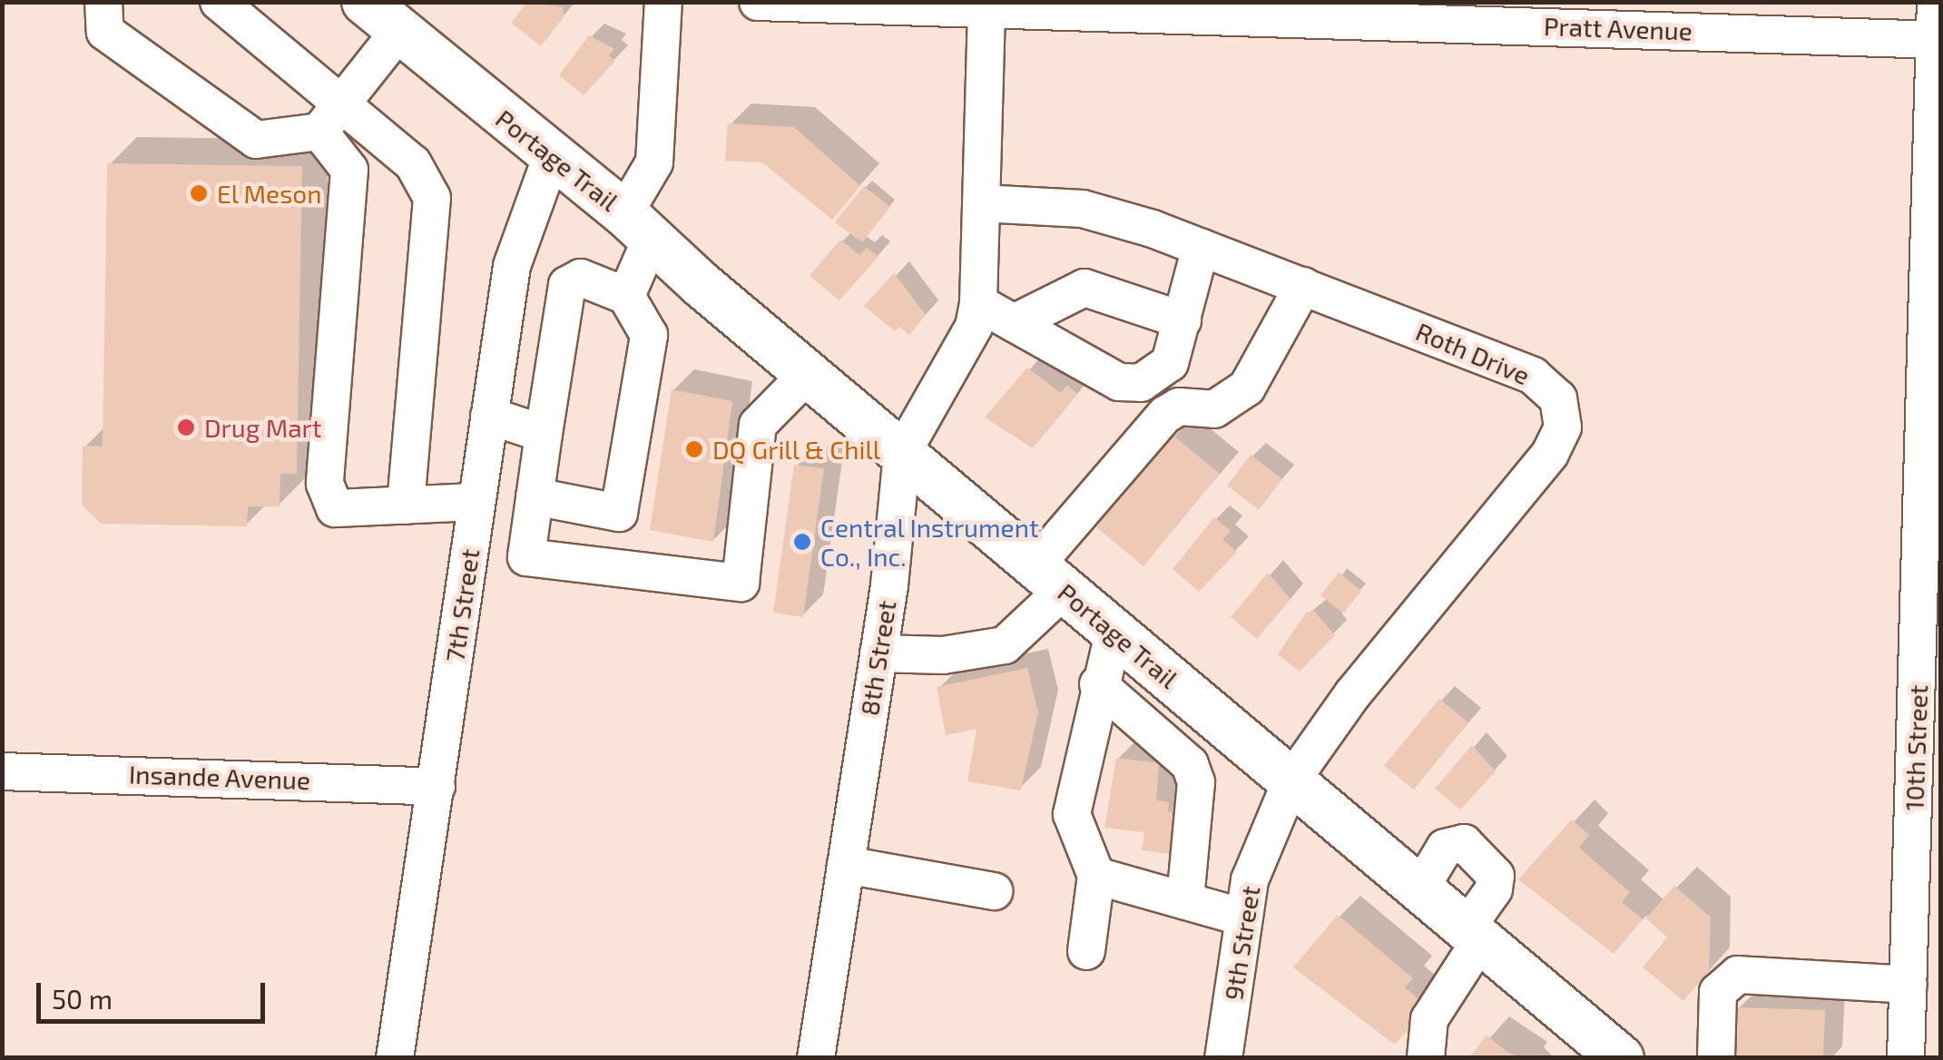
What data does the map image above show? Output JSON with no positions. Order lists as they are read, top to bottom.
{
  "streets": {
    "main road": ["Portage Trail"],
    "street": [
      "Pratt Avenue",
      "Roth Drive",
      "7th Street",
      "8th Street",
      "10th Street",
      "Insande Avenue",
      "9th Street"
    ]
  },
  "crossings": [
    ["Pratt Avenue", "8th Street"],
    ["Pratt Avenue", "10th Street"],
    ["Portage Trail", "Roth Drive"],
    ["Portage Trail", "7th Street"],
    ["Portage Trail", "8th Street"],
    ["Portage Trail", "9th Street"],
    ["Roth Drive", "8th Street"],
    ["Roth Drive", "9th Street"],
    ["7th Street", "Insande Avenue"]
  ],
  "places": [
    "El Meson",
    "Drug Mart",
    "DQ Grill & Chill",
    "Central Instrument Co., Inc."
  ],
  "scale_bar": "50 m"
}
